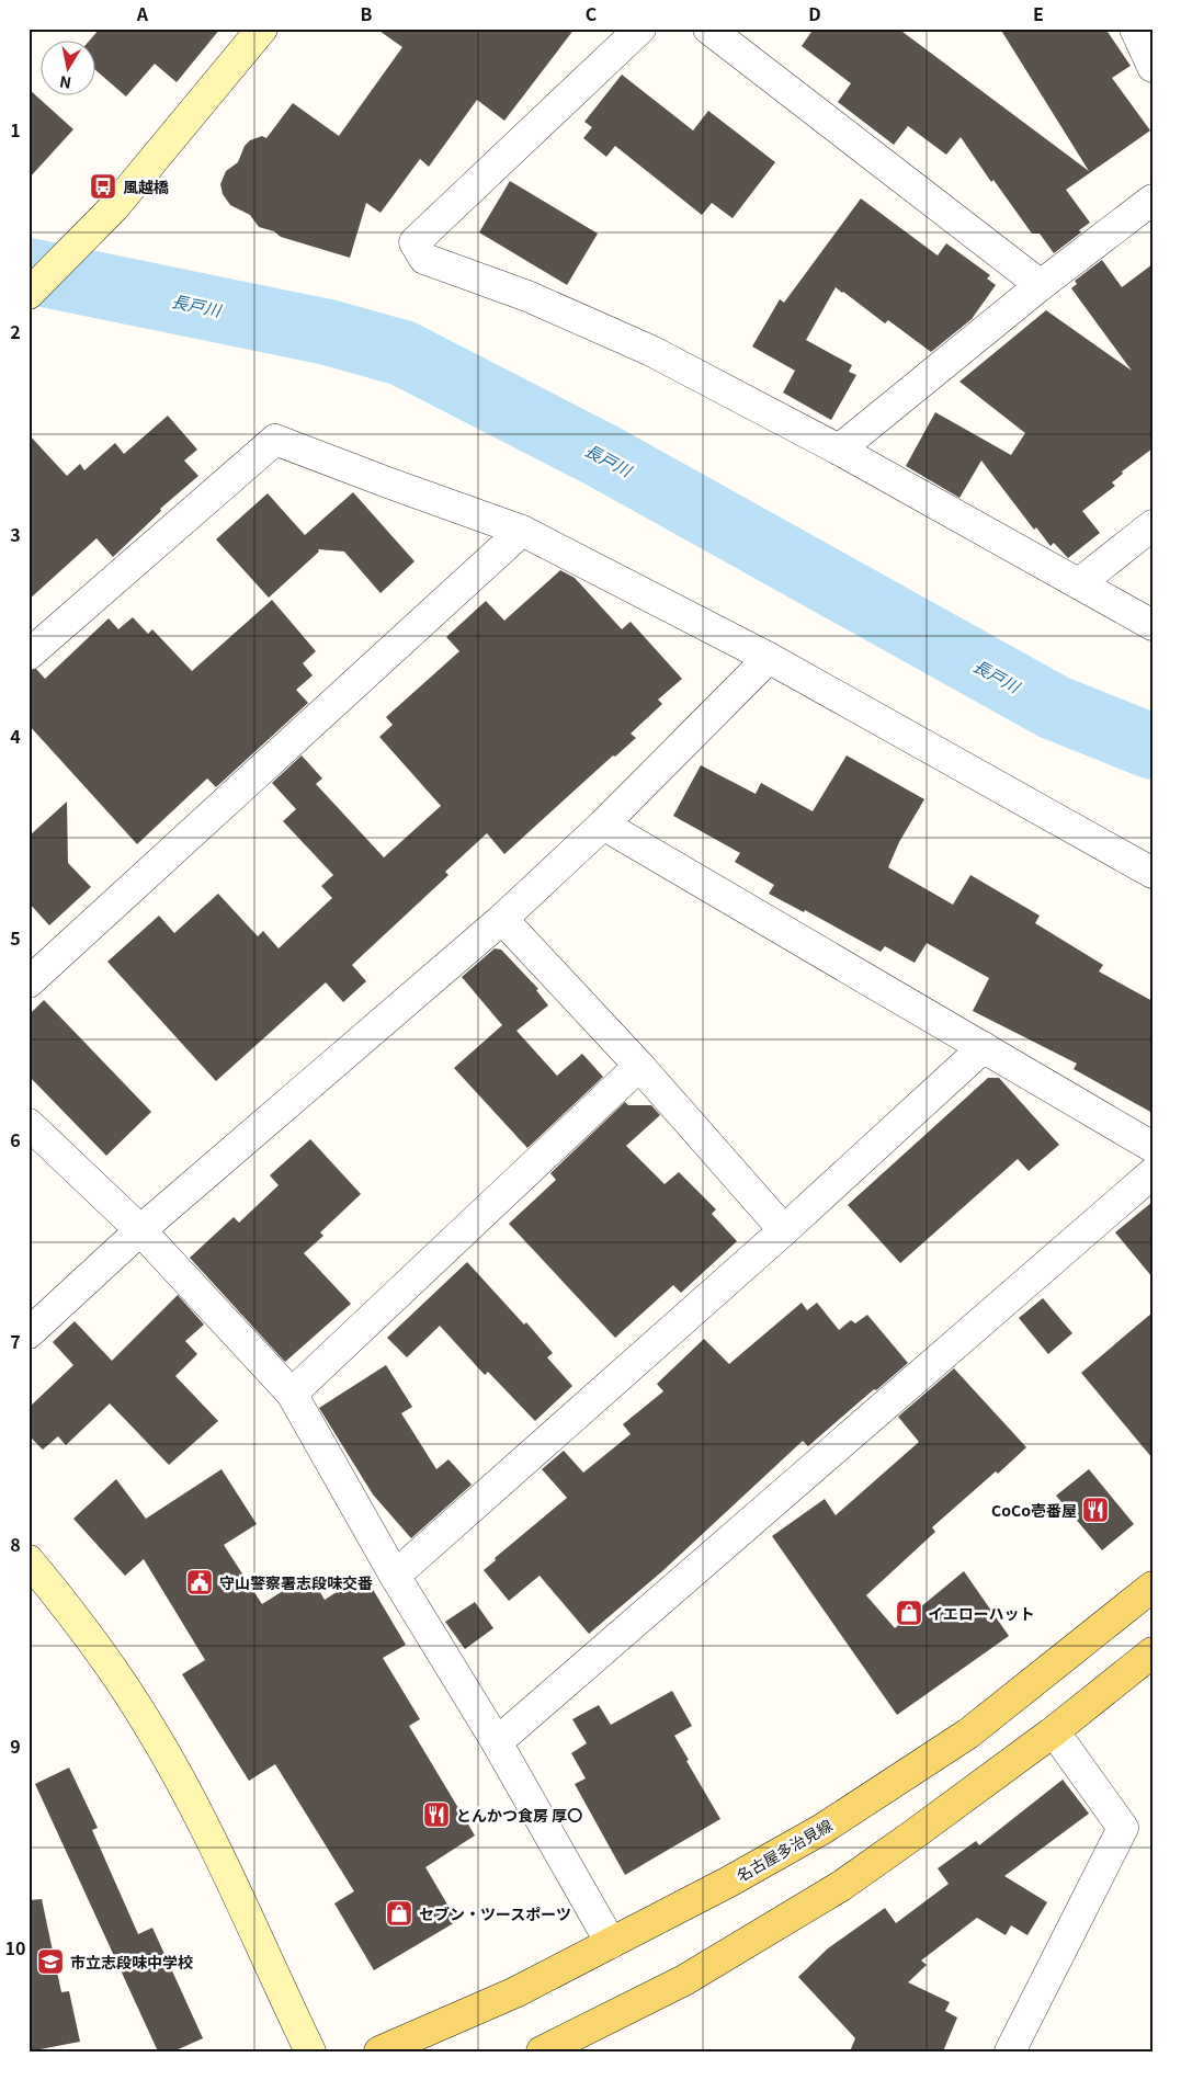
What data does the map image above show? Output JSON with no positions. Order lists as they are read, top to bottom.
{
  "streets": {
    "main road": ["名古屋多治見線"]
  },
  "water": ["長戸川"],
  "places": {
    "bus stop": ["風越橋"],
    "restaurant": ["CoCo壱番屋", "とんかつ食房 厚〇"],
    "public building": ["守山警察署志段味交番"],
    "shop": ["イエローハット", "セブン・ツースポーツ"],
    "school or university": ["市立志段味中学校"]
  },
  "north": "bottom",
  "grid": {
    "columns": [
      "A",
      "B",
      "C",
      "D",
      "E"
    ],
    "rows": [
      "1",
      "2",
      "3",
      "4",
      "5",
      "6",
      "7",
      "8",
      "9",
      "10"
    ]
  }
}
